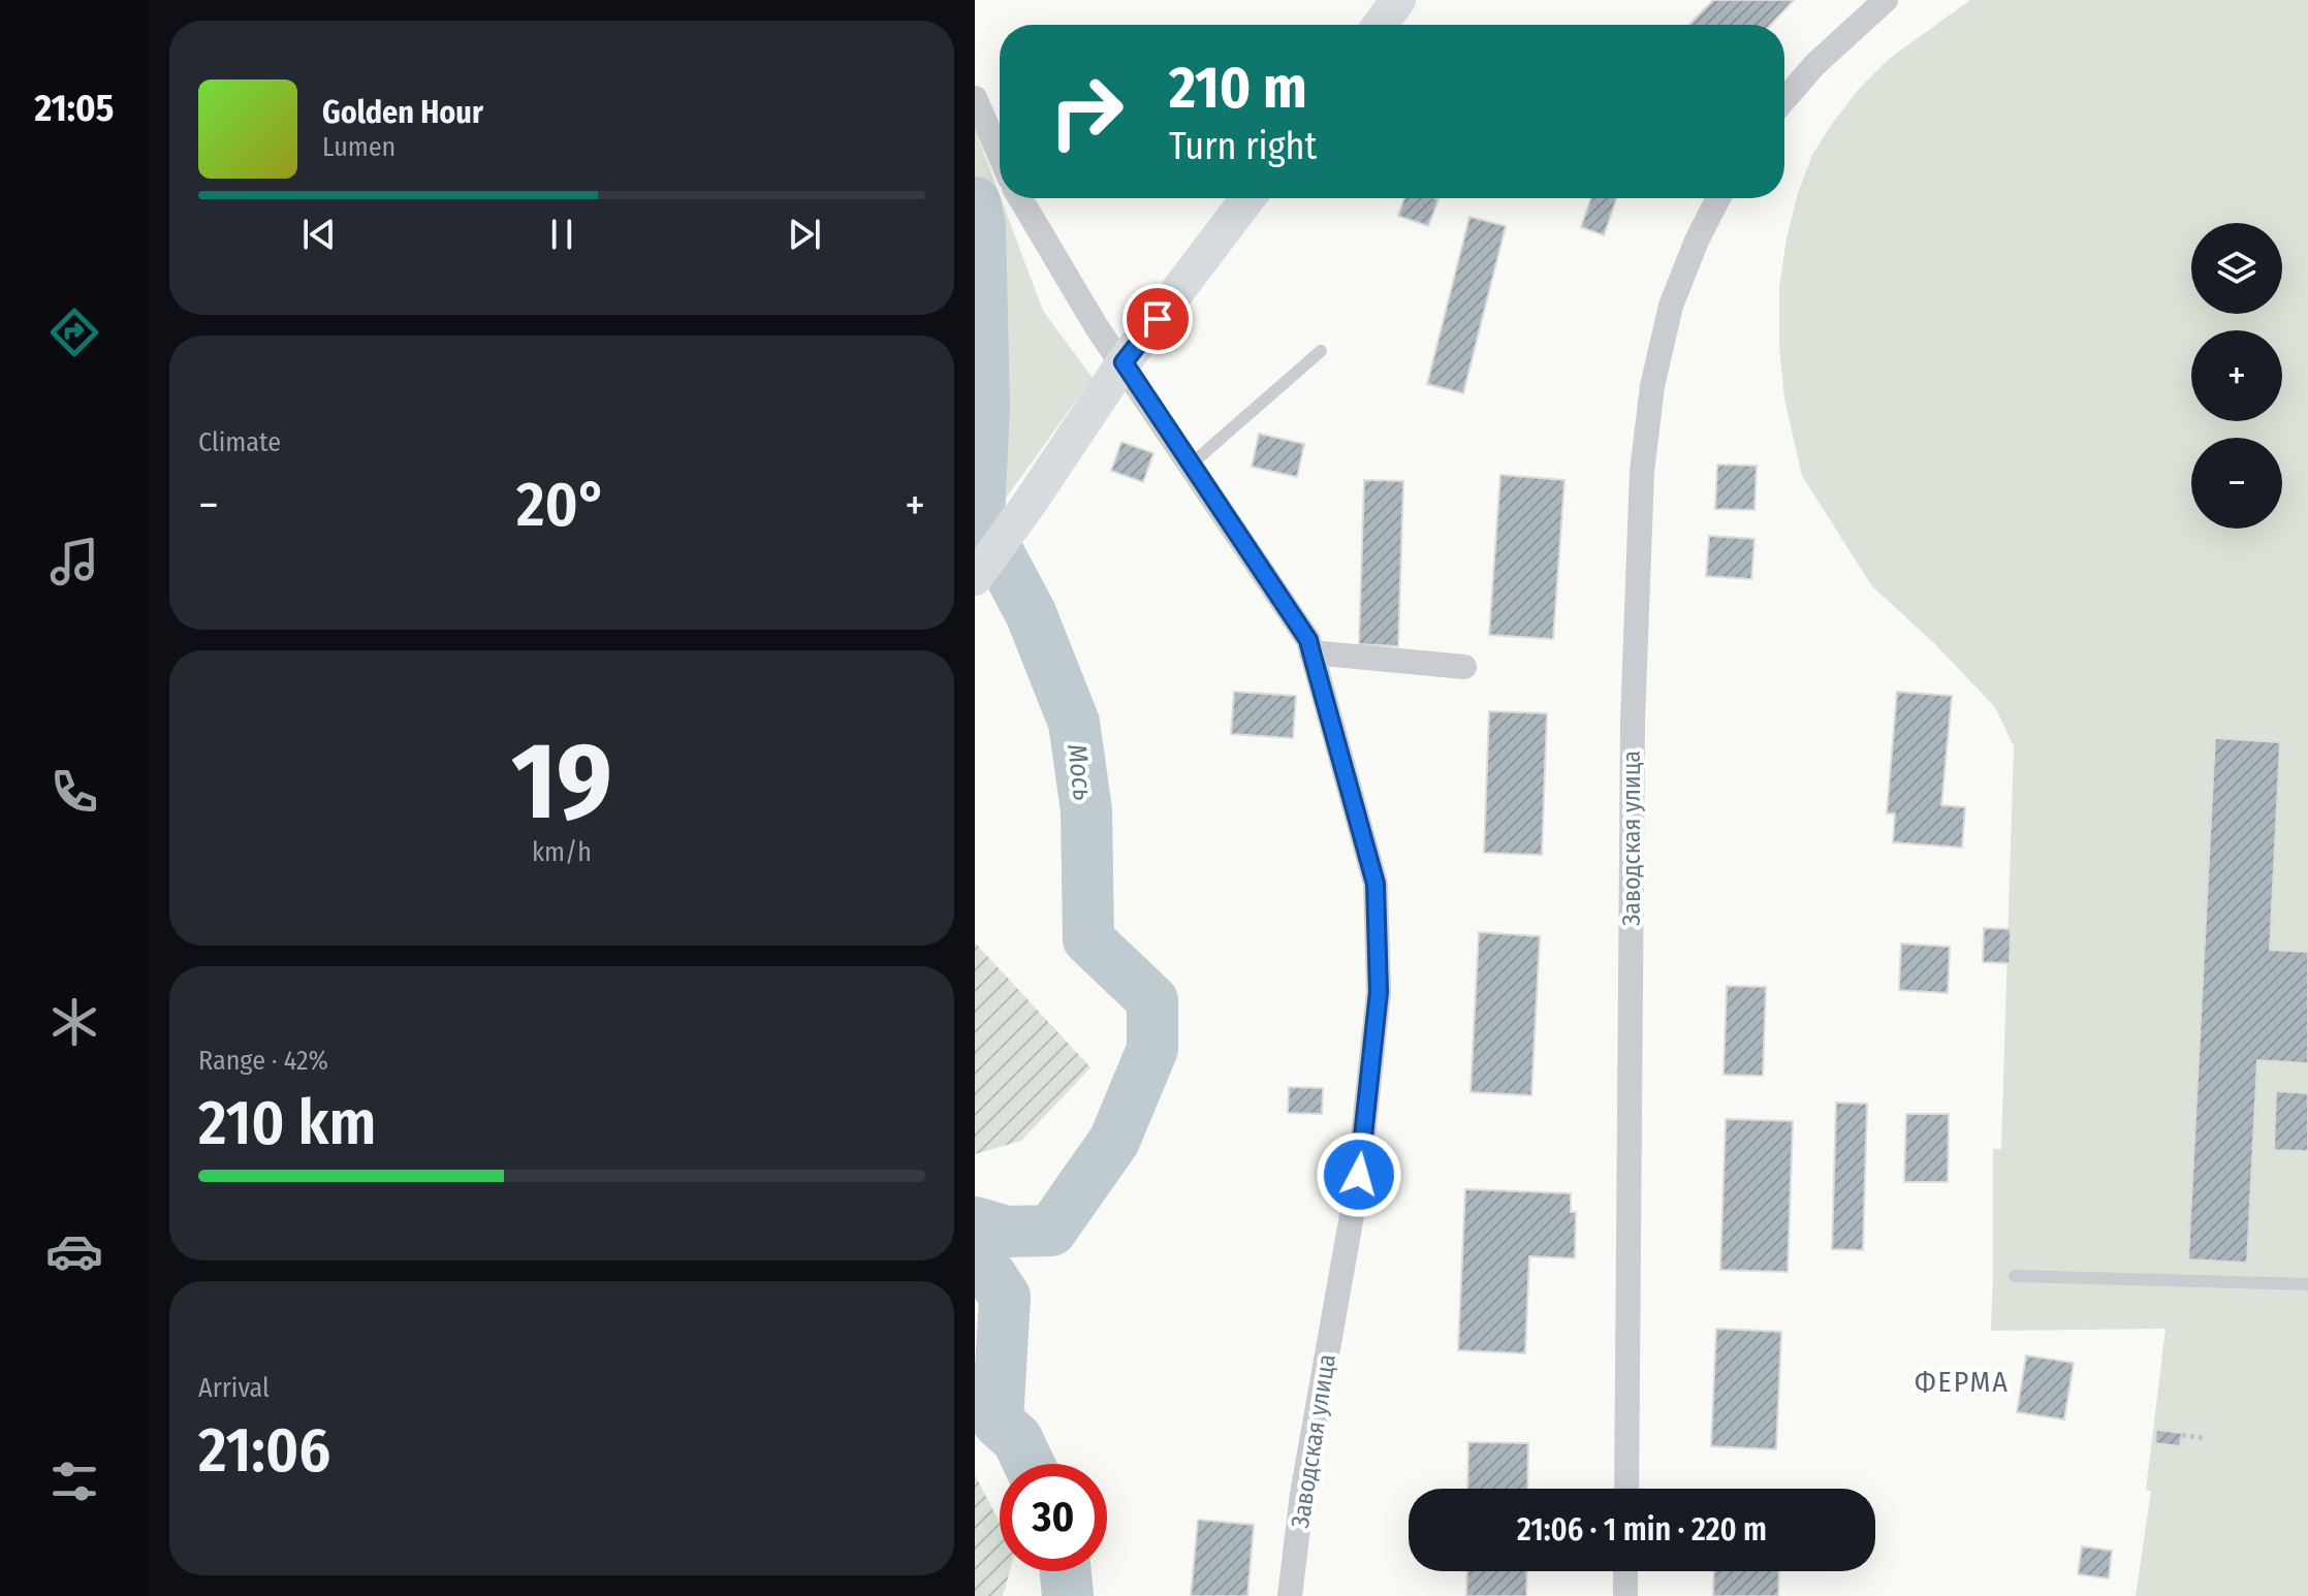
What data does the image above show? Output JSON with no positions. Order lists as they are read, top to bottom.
{
  "streets": {
    "street": ["Заводская улица"]
  },
  "districts": ["ФЕРМА"],
  "water": ["Мось"],
  "page": {
    "tabs": "21:05",
    "turn": ["210 m", "Turn right"],
    "song": ["Golden Hour", "Lumen"],
    "map_buttons": ["+", "−"],
    "tile": [
      "Climate",
      ["19", "km/h"],
      ["Range · 42%", "210 km"],
      ["Arrival", "21:06"]
    ],
    "heat": ["−", "20°", "+"],
    "limit": "30",
    "trip": "21:06 · 1 min · 220 m"
  }
}
